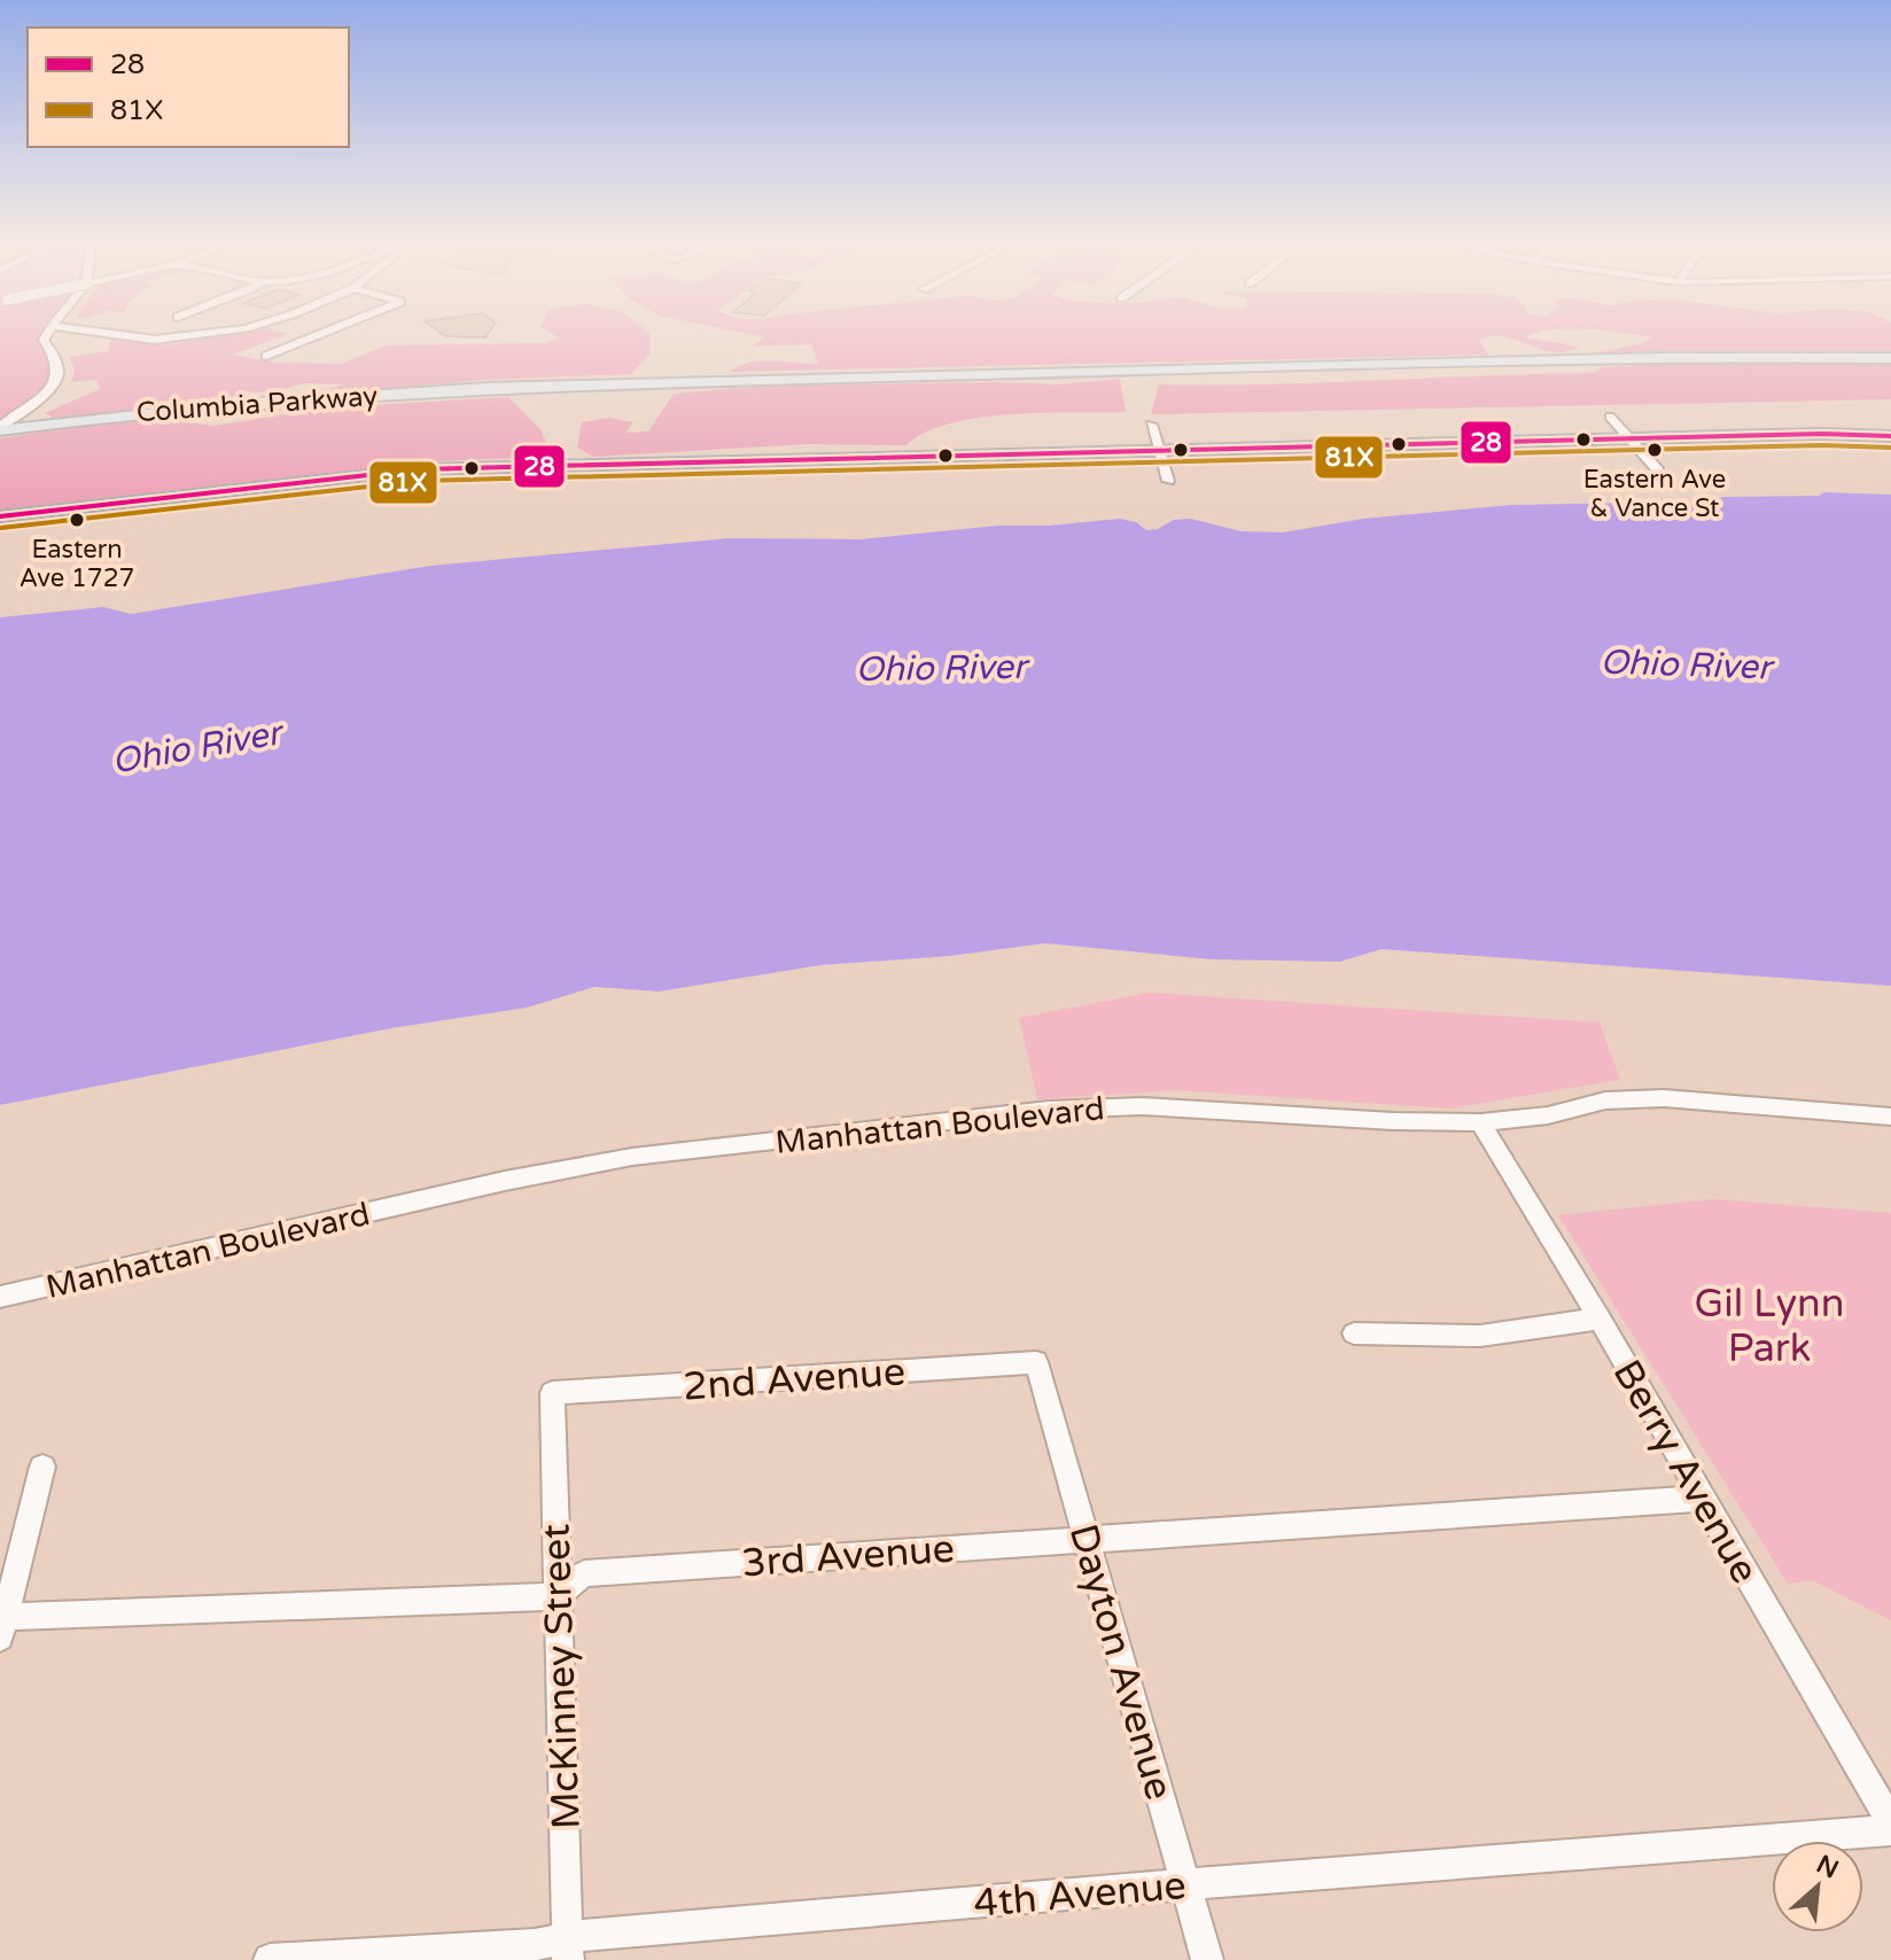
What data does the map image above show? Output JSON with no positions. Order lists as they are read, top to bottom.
{
  "streets": {
    "highway": ["Columbia Parkway"],
    "street": [
      "Manhattan Boulevard",
      "2nd Avenue",
      "Berry Avenue",
      "3rd Avenue",
      "Dayton Avenue",
      "McKinney Street",
      "4th Avenue"
    ]
  },
  "crossings": [
    ["Manhattan Boulevard", "Berry Avenue"],
    ["2nd Avenue", "Dayton Avenue"],
    ["2nd Avenue", "McKinney Street"],
    ["Berry Avenue", "3rd Avenue"],
    ["3rd Avenue", "Dayton Avenue"],
    ["3rd Avenue", "McKinney Street"],
    ["Dayton Avenue", "4th Avenue"],
    ["McKinney Street", "4th Avenue"]
  ],
  "water": ["Ohio River"],
  "parks": ["Gil Lynn Park"],
  "places": ["Eastern Ave & Vance St", "Eastern Ave 1727"],
  "lines": ["transit line 28", "transit line 81X"],
  "legend": ["28", "81X"],
  "north": "top right"
}
